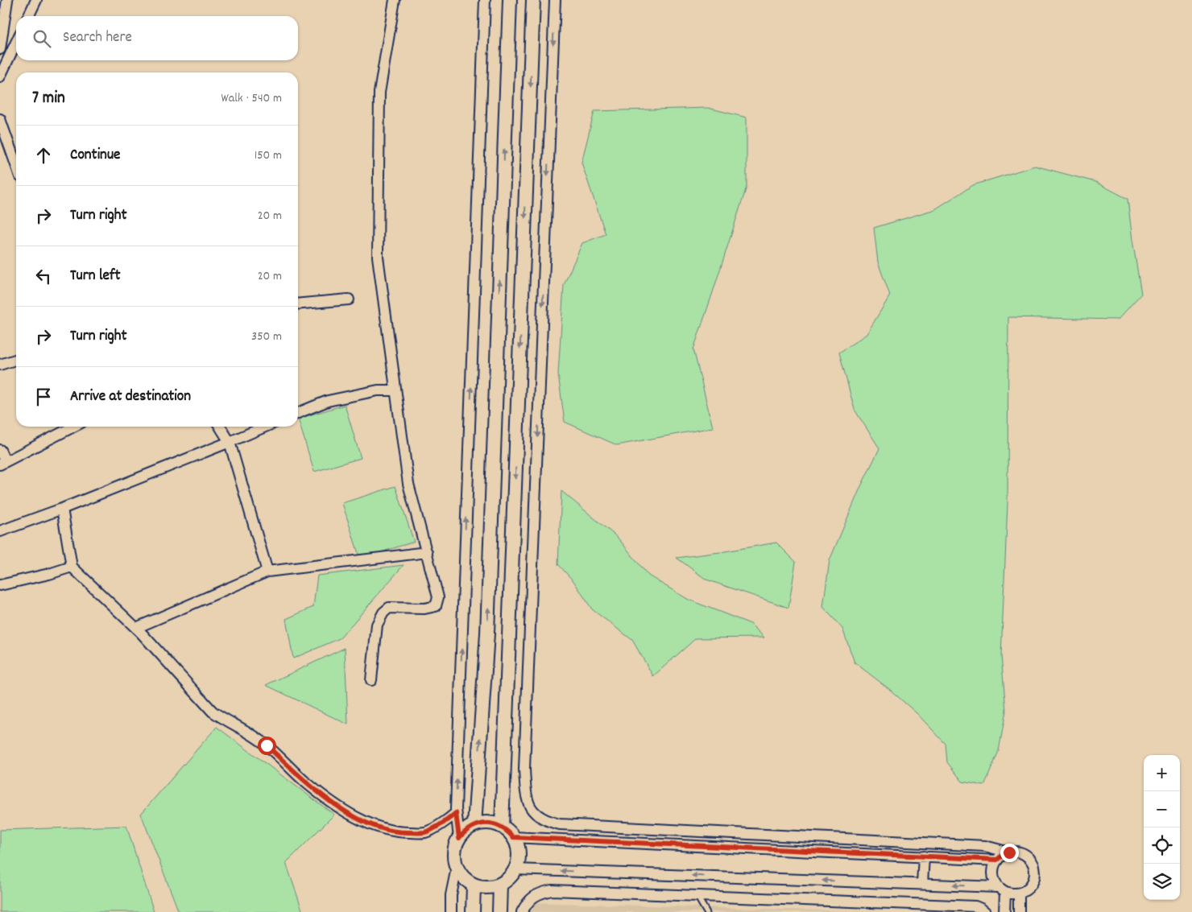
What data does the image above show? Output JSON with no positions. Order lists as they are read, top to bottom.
{
  "page": {
    "search": "Search here",
    "heading": ["7 min", "Walk · 540 m"],
    "list": [
      ["Continue", "150 m"],
      ["Turn right", "20 m"],
      ["Turn left", "20 m"],
      ["Turn right", "350 m"],
      "Arrive at destination"
    ],
    "map_buttons": ["+", "−"]
  }
}
